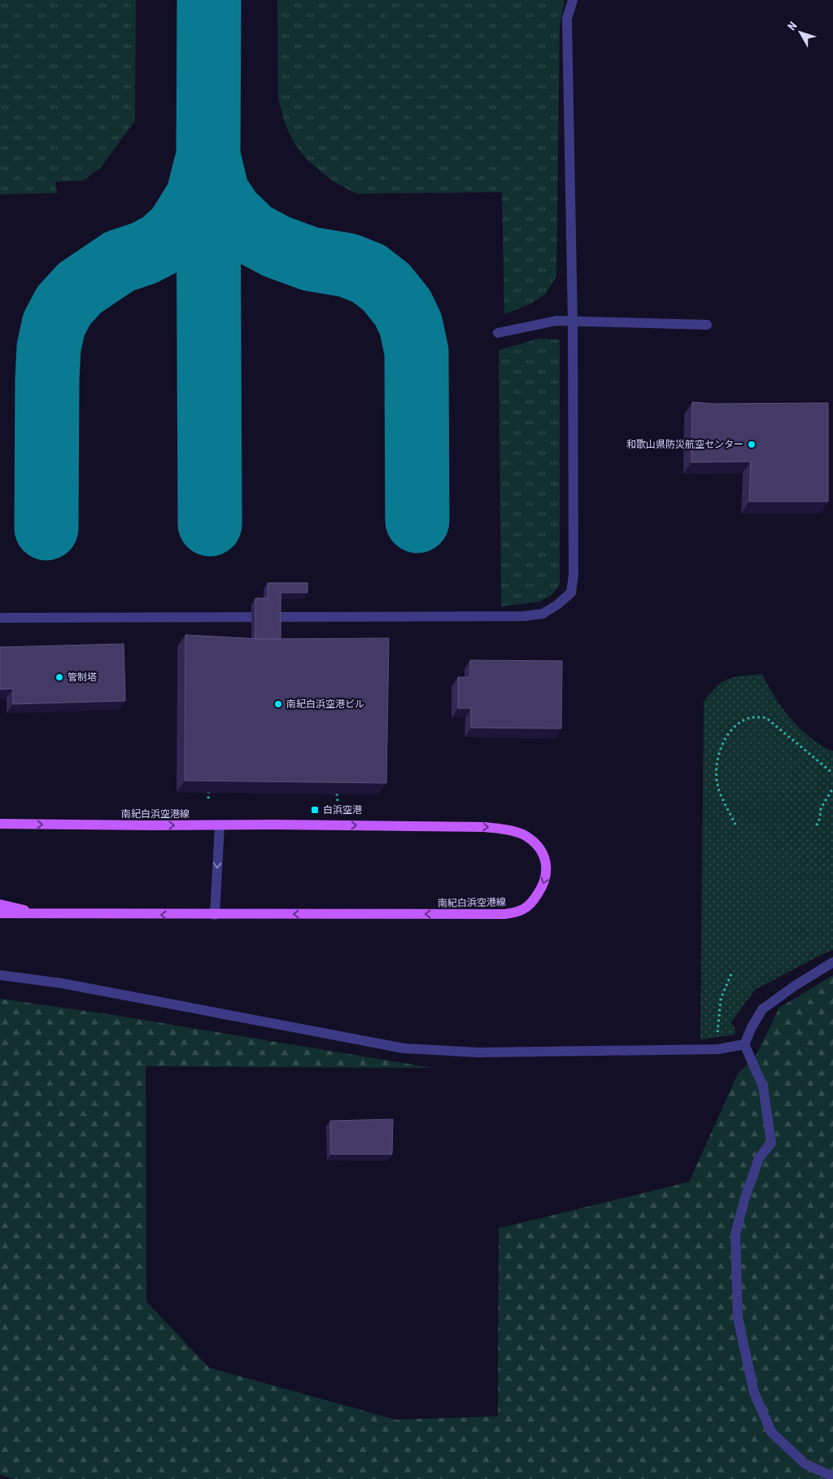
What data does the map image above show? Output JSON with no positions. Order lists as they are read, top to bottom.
{
  "streets": {
    "main road": ["南紀白浜空港線"]
  },
  "places": {
    "other": ["和歌山県防災航空センター", "管制塔", "南紀白浜空港ビル"],
    "transit": ["白浜空港"]
  },
  "north": "top left"
}
